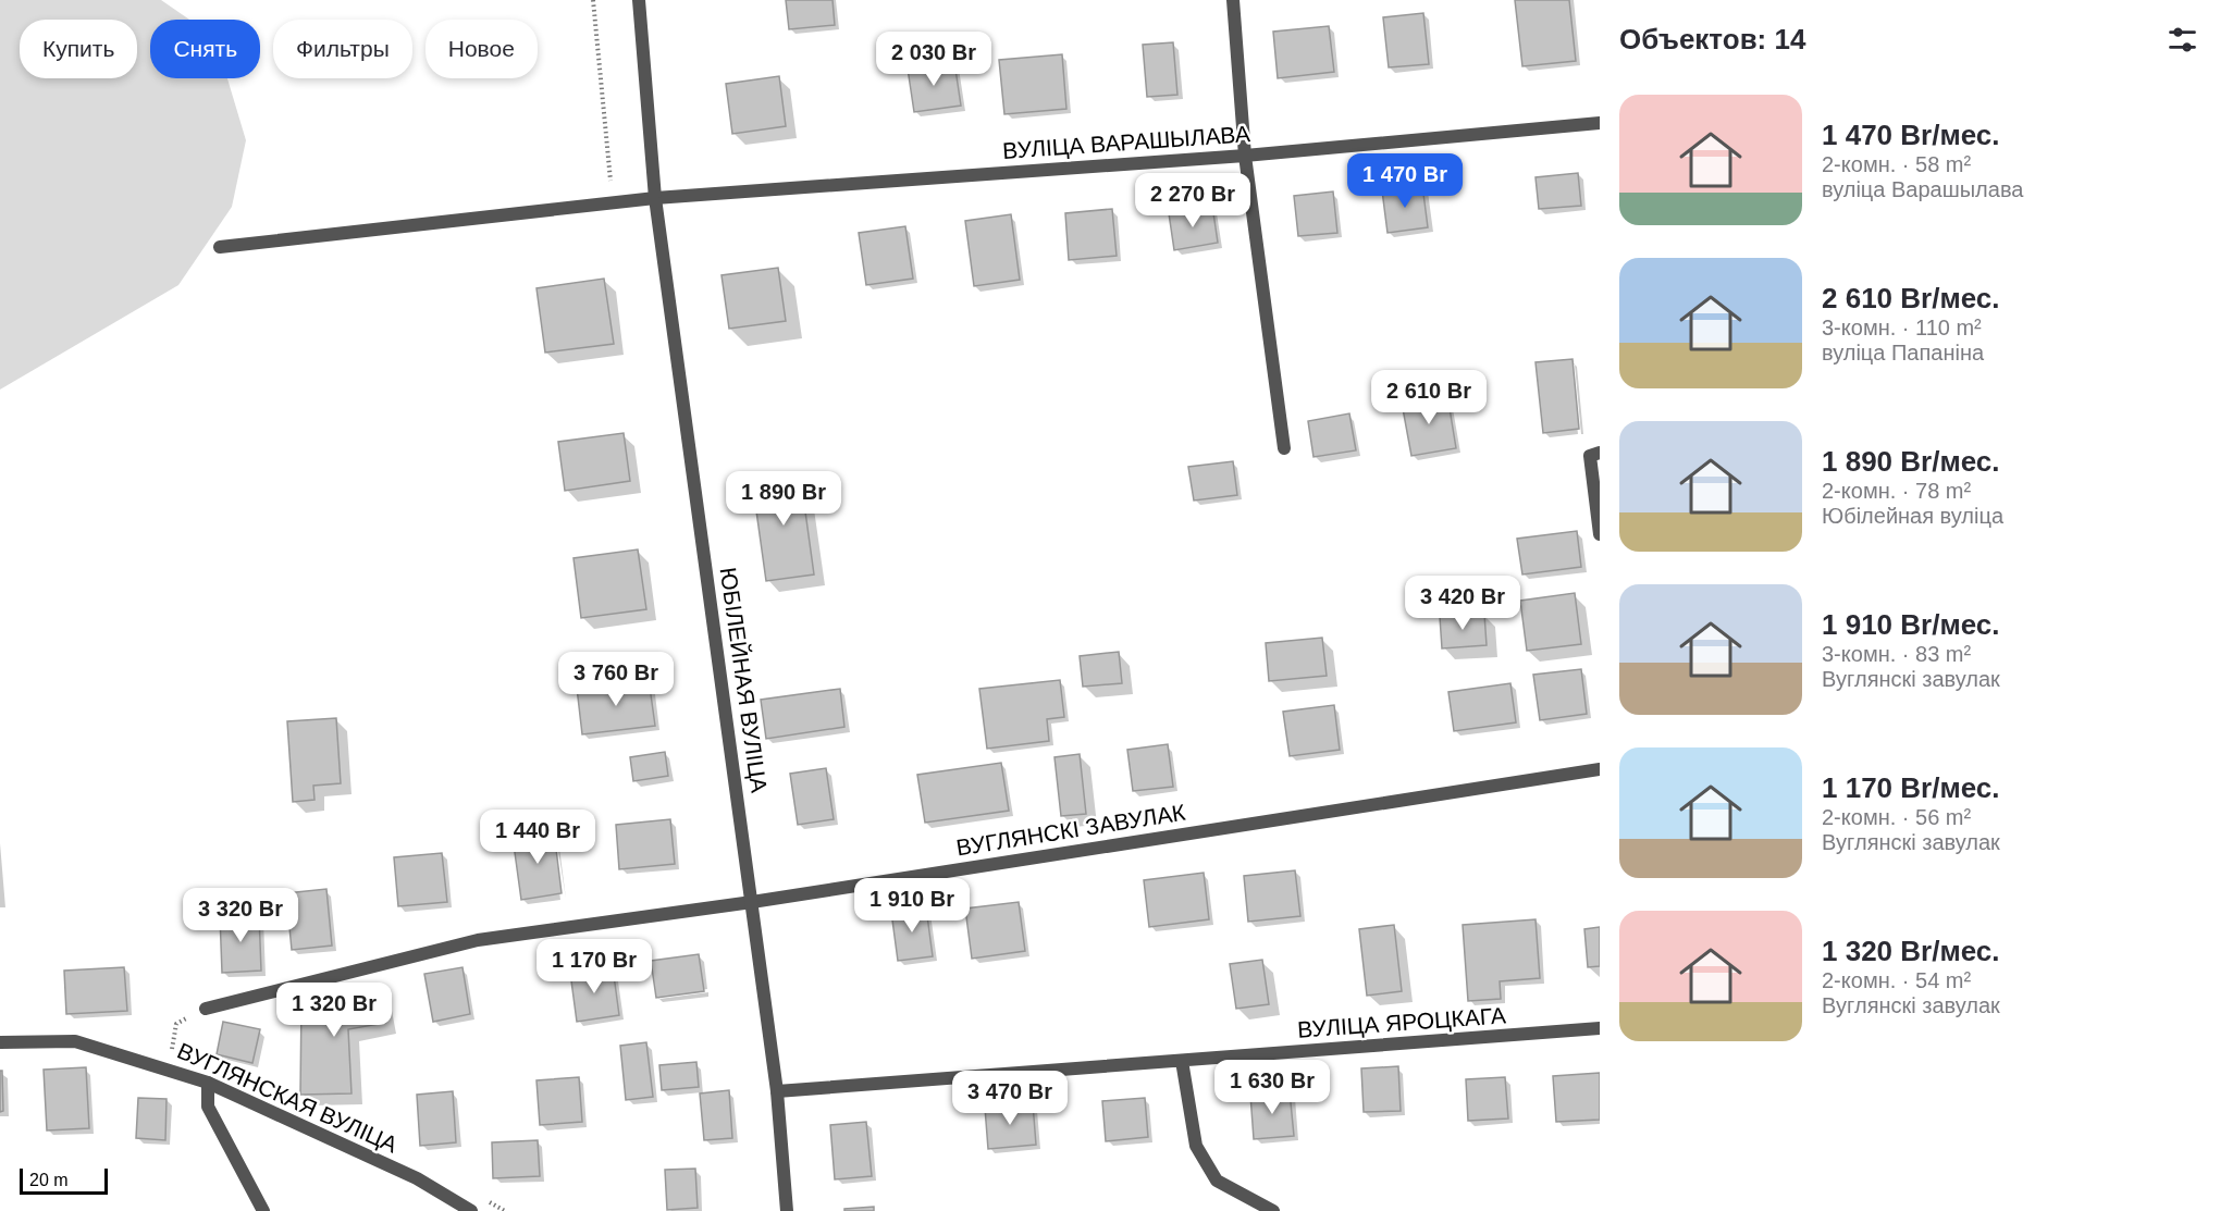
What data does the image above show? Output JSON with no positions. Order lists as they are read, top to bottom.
{
  "streets": {
    "street": [
      "ВУЛІЦА ВАРАШЫЛАВА",
      "ЮБІЛЕЙНАЯ ВУЛІЦА",
      "ВУГЛЯНСКІ ЗАВУЛАК",
      "ВУЛІЦА ЯРОЦКАГА",
      "ВУГЛЯНСКАЯ ВУЛІЦА"
    ]
  },
  "crossings": [
    ["ВУЛІЦА ВАРАШЫЛАВА", "ЮБІЛЕЙНАЯ ВУЛІЦА"],
    ["ЮБІЛЕЙНАЯ ВУЛІЦА", "ВУГЛЯНСКІ ЗАВУЛАК"],
    ["ЮБІЛЕЙНАЯ ВУЛІЦА", "ВУЛІЦА ЯРОЦКАГА"]
  ],
  "scale_bar": "20 m",
  "page": {
    "heading": "Объектов: 14",
    "chip": [
      "Купить",
      "Снять",
      "Фильтры",
      "Новое"
    ],
    "price": [
      "2 030 Br",
      "1 470 Br",
      "2 270 Br",
      "2 610 Br",
      "1 890 Br",
      "3 420 Br",
      "3 760 Br",
      "1 440 Br",
      "1 910 Br",
      "3 320 Br",
      "1 170 Br",
      "1 320 Br",
      "1 630 Br",
      "3 470 Br"
    ],
    "list": [
      {
        "name": "1 470 Br/мес.",
        "note": "2-комн. · 58 m² · вуліца Варашылава"
      },
      {
        "name": "2 610 Br/мес.",
        "note": "3-комн. · 110 m² · вуліца Папаніна"
      },
      {
        "name": "1 890 Br/мес.",
        "note": "2-комн. · 78 m² · Юбілейная вуліца"
      },
      {
        "name": "1 910 Br/мес.",
        "note": "3-комн. · 83 m² · Вуглянскі завулак"
      },
      {
        "name": "1 170 Br/мес.",
        "note": "2-комн. · 56 m² · Вуглянскі завулак"
      },
      {
        "name": "1 320 Br/мес.",
        "note": "2-комн. · 54 m² · Вуглянскі завулак"
      }
    ],
    "scale": "20 m"
  }
}
